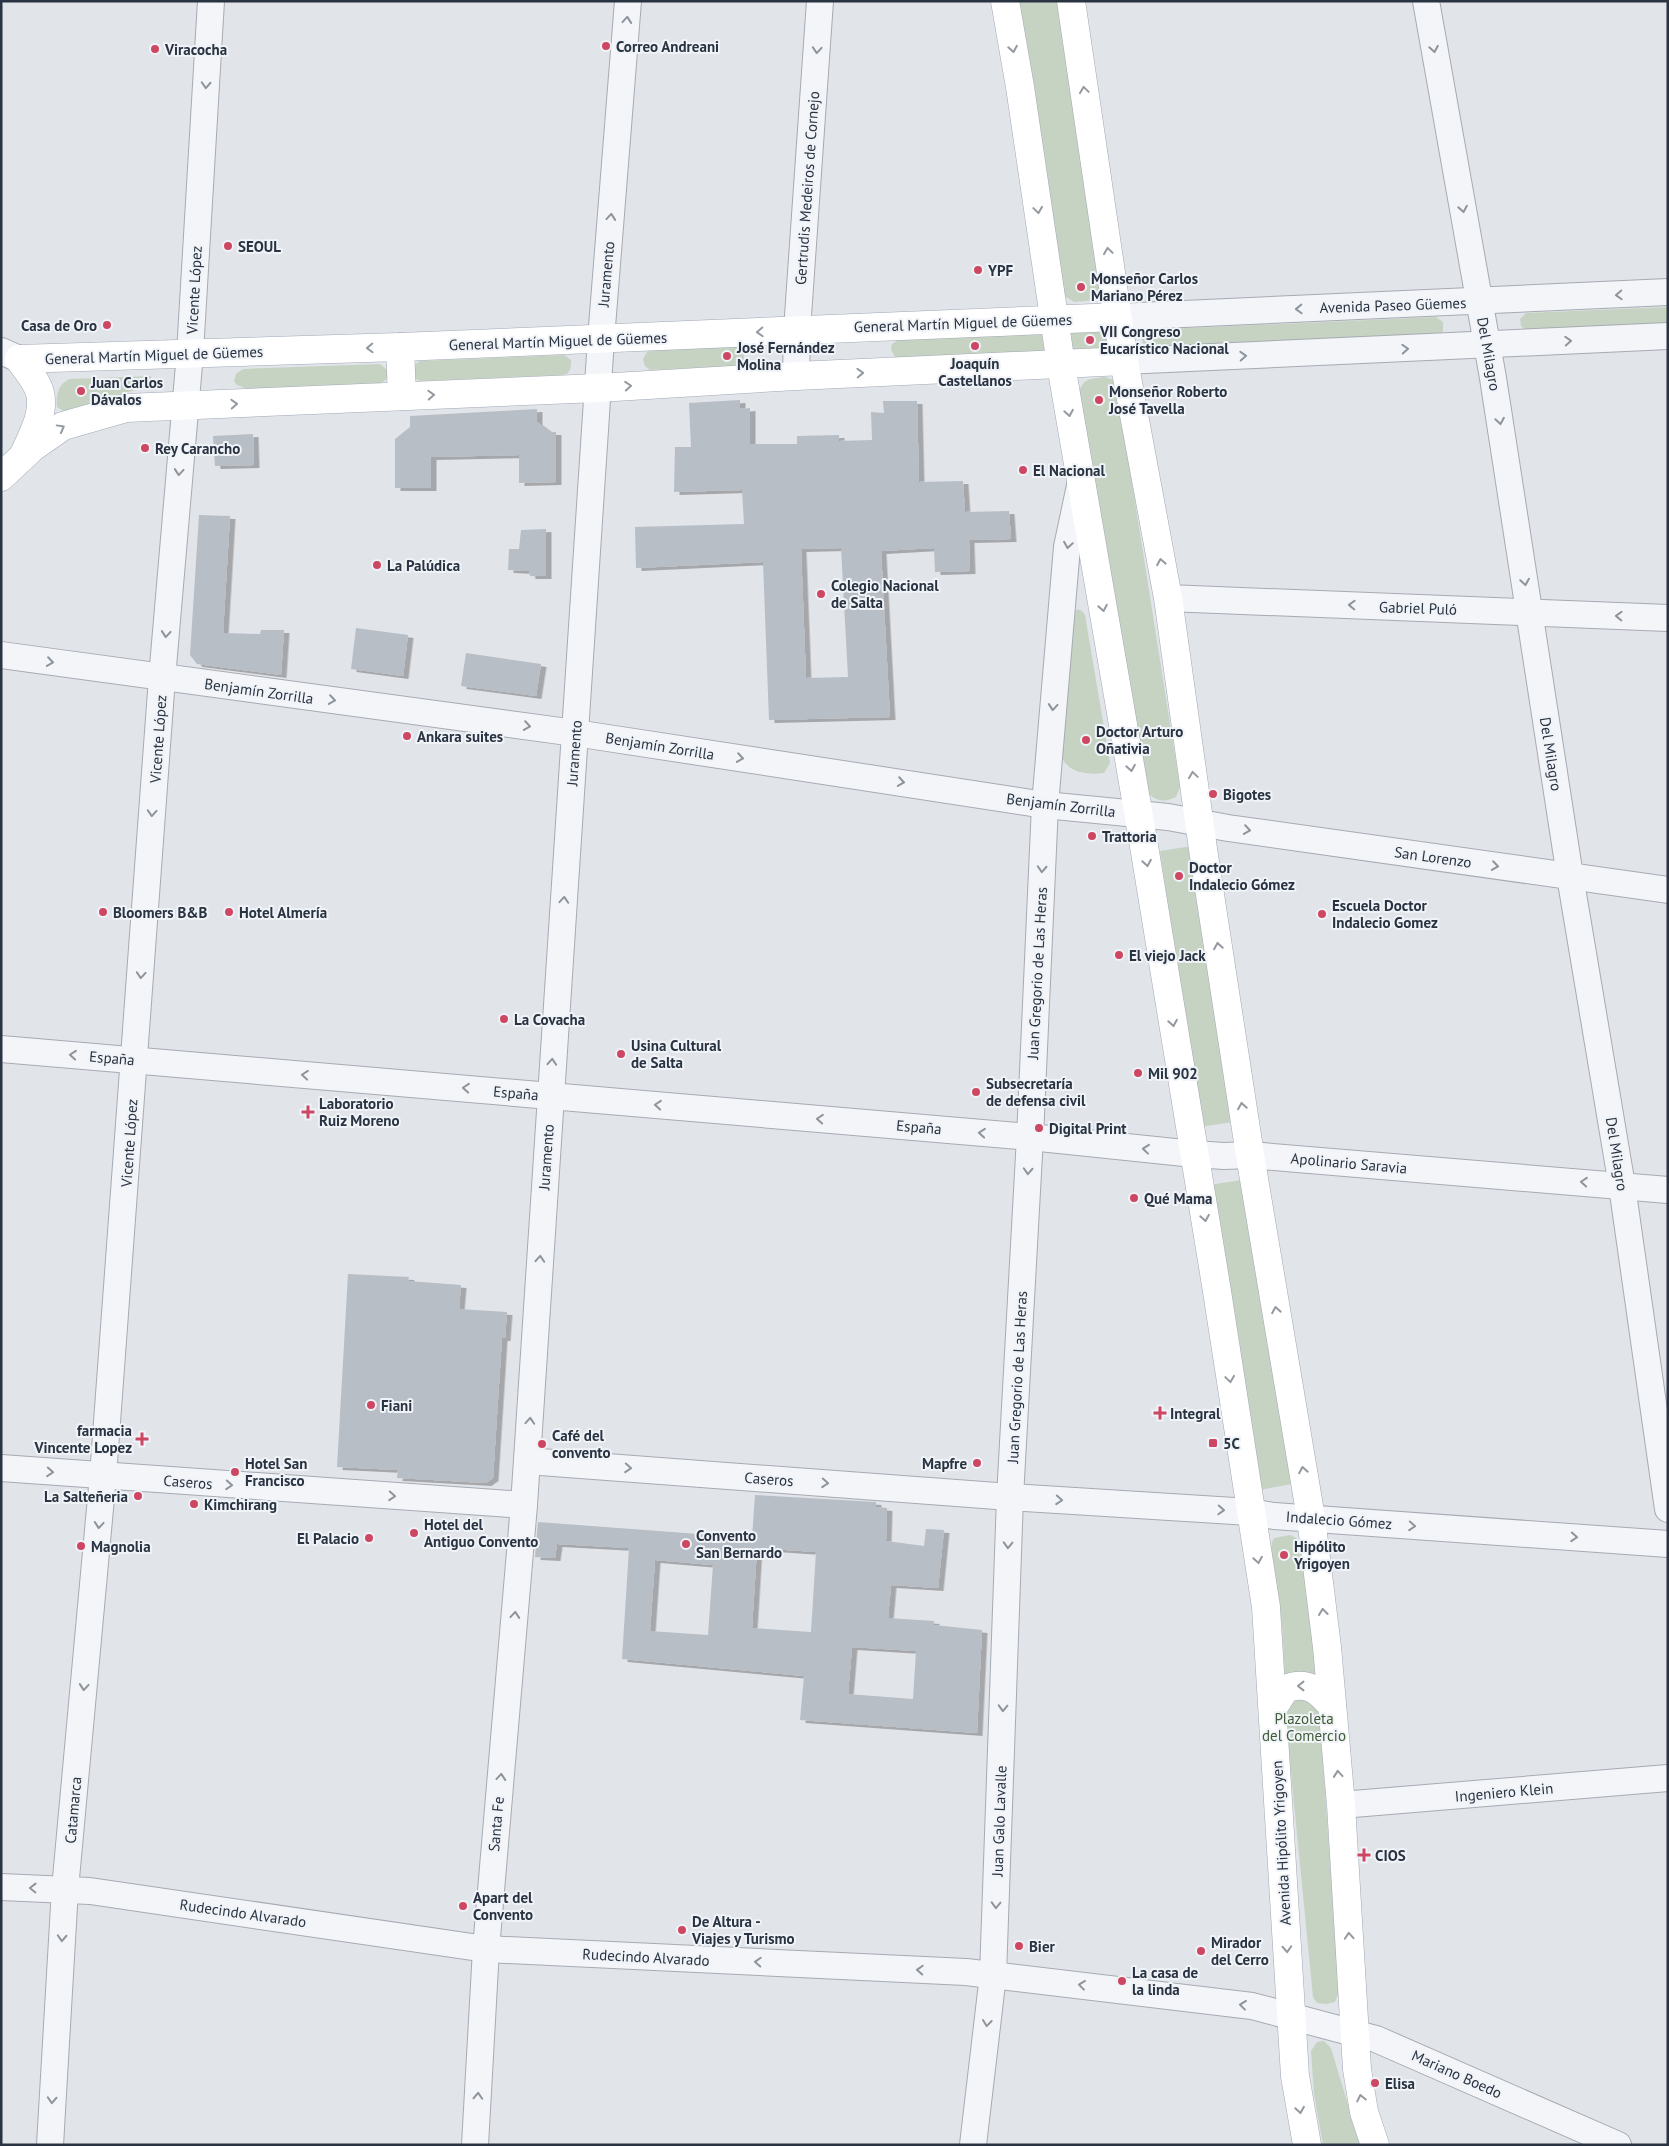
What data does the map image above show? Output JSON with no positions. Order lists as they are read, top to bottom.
{
  "streets": {
    "main road": ["General Martín Miguel de Güemes", "Avenida Hipólito Yrigoyen"],
    "street": [
      "Gertrudis Medeiros de Cornejo",
      "Juramento",
      "Vicente López",
      "Avenida Paseo Güemes",
      "Del Milagro",
      "Gabriel Puló",
      "Benjamín Zorrilla",
      "San Lorenzo",
      "Juan Gregorio de Las Heras",
      "España",
      "Apolinario Saravia",
      "Caseros",
      "Indalecio Gómez",
      "Ingeniero Klein",
      "Catamarca",
      "Juan Galo Lavalle",
      "Santa Fe",
      "Rudecindo Alvarado",
      "Mariano Boedo"
    ]
  },
  "crossings": [
    ["Gertrudis Medeiros de Cornejo", "General Martín Miguel de Güemes"],
    ["Juramento", "General Martín Miguel de Güemes"],
    ["Juramento", "Benjamín Zorrilla"],
    ["Juramento", "España"],
    ["Juramento", "Caseros"],
    ["Juramento", "Santa Fe"],
    ["Vicente López", "General Martín Miguel de Güemes"],
    ["Vicente López", "Benjamín Zorrilla"],
    ["Vicente López", "España"],
    ["Vicente López", "Caseros"],
    ["Vicente López", "Catamarca"],
    ["Avenida Paseo Güemes", "General Martín Miguel de Güemes"],
    ["Avenida Paseo Güemes", "Del Milagro"],
    ["General Martín Miguel de Güemes", "Avenida Hipólito Yrigoyen"],
    ["Del Milagro", "Gabriel Puló"],
    ["Del Milagro", "San Lorenzo"],
    ["Del Milagro", "Apolinario Saravia"],
    ["Benjamín Zorrilla", "San Lorenzo"],
    ["Benjamín Zorrilla", "Juan Gregorio de Las Heras"],
    ["Benjamín Zorrilla", "Avenida Hipólito Yrigoyen"],
    ["Juan Gregorio de Las Heras", "España"],
    ["Juan Gregorio de Las Heras", "Apolinario Saravia"],
    ["Juan Gregorio de Las Heras", "Caseros"],
    ["Juan Gregorio de Las Heras", "Indalecio Gómez"],
    ["Juan Gregorio de Las Heras", "Juan Galo Lavalle"],
    ["Juan Gregorio de Las Heras", "Avenida Hipólito Yrigoyen"],
    ["España", "Apolinario Saravia"],
    ["Apolinario Saravia", "Avenida Hipólito Yrigoyen"],
    ["Caseros", "Indalecio Gómez"],
    ["Caseros", "Catamarca"],
    ["Caseros", "Juan Galo Lavalle"],
    ["Caseros", "Santa Fe"],
    ["Indalecio Gómez", "Juan Galo Lavalle"],
    ["Indalecio Gómez", "Avenida Hipólito Yrigoyen"],
    ["Catamarca", "Rudecindo Alvarado"],
    ["Juan Galo Lavalle", "Rudecindo Alvarado"],
    ["Santa Fe", "Rudecindo Alvarado"],
    ["Avenida Hipólito Yrigoyen", "Rudecindo Alvarado"],
    ["Avenida Hipólito Yrigoyen", "Mariano Boedo"],
    ["Rudecindo Alvarado", "Mariano Boedo"]
  ],
  "one_way": [
    "Gertrudis Medeiros de Cornejo",
    "Juramento",
    "Vicente López",
    "Del Milagro",
    "Gabriel Puló",
    "Benjamín Zorrilla",
    "San Lorenzo",
    "Juan Gregorio de Las Heras",
    "España",
    "Apolinario Saravia",
    "Caseros",
    "Indalecio Gómez",
    "Catamarca",
    "Juan Galo Lavalle",
    "Santa Fe",
    "Rudecindo Alvarado"
  ],
  "parks": ["Plazoleta del Comercio"],
  "places": {
    "other": [
      "Correo Andreani",
      "Viracocha",
      "SEOUL",
      "YPF",
      "Monseñor Carlos Mariano Pérez",
      "Casa de Oro",
      "VII Congreso Eucarístico Nacional",
      "Joaquín Castellanos",
      "José Fernández Molina",
      "Juan Carlos Dávalos",
      "Monseñor Roberto José Tavella",
      "Rey Carancho",
      "El Nacional",
      "La Palúdica",
      "Colegio Nacional de Salta",
      "Ankara suites",
      "Doctor Arturo Oñativia",
      "Bigotes",
      "Trattoria",
      "Doctor Indalecio Gómez",
      "Bloomers B&B",
      "Hotel Almería",
      "Escuela Doctor Indalecio Gomez",
      "El viejo Jack",
      "La Covacha",
      "Usina Cultural de Salta",
      "Mil 902",
      "Subsecretaría de defensa civil",
      "Digital Print",
      "Qué Mama",
      "Fiani",
      "Café del convento",
      "Mapfre",
      "Hotel San Francisco",
      "La Salteñeria",
      "Kimchirang",
      "Hotel del Antiguo Convento",
      "El Palacio",
      "Convento San Bernardo",
      "Magnolia",
      "Hipólito Yrigoyen",
      "Apart del Convento",
      "De Altura - Viajes y Turismo",
      "Bier",
      "Mirador del Cerro",
      "La casa de la linda",
      "Elisa"
    ],
    "health": [
      "Laboratorio Ruiz Moreno",
      "Integral",
      "farmacia Vincente Lopez",
      "CIOS"
    ],
    "transit": ["5C"]
  }
}
